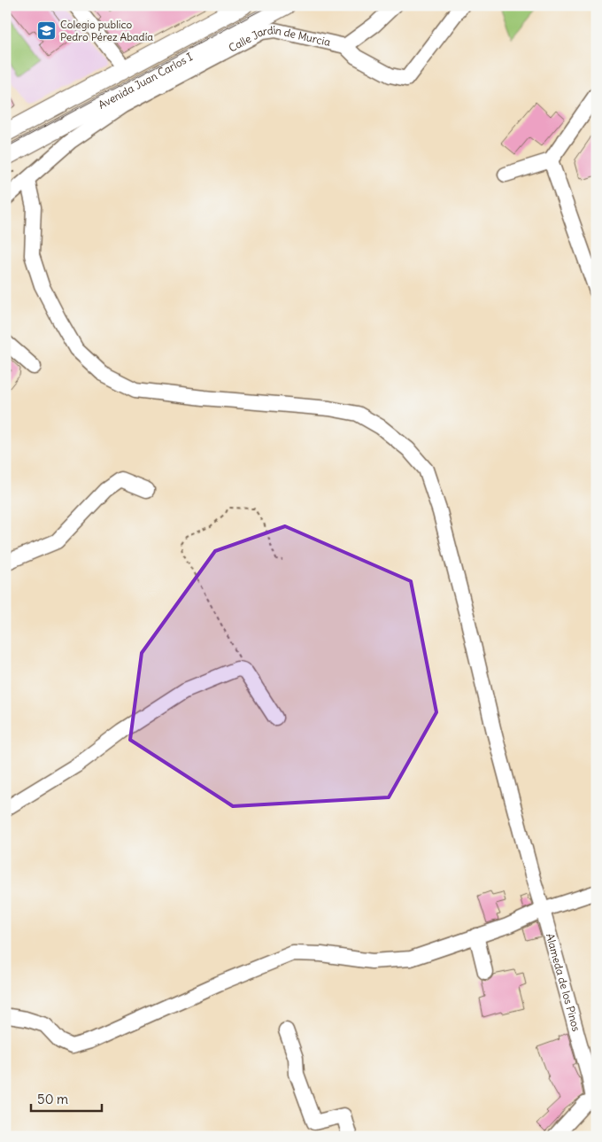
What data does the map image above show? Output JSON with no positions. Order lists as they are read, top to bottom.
{
  "streets": {
    "main road": ["Avenida Juan Carlos I"],
    "street": ["Calle Jardín de Murcia", "Alameda de los Pinos"]
  },
  "crossings": [
    ["Calle Jardín de Murcia", "Alameda de los Pinos"]
  ],
  "places": {
    "school or university": ["Colegio publico Pedro Pérez Abadía"]
  },
  "scale_bar": "50 m"
}
